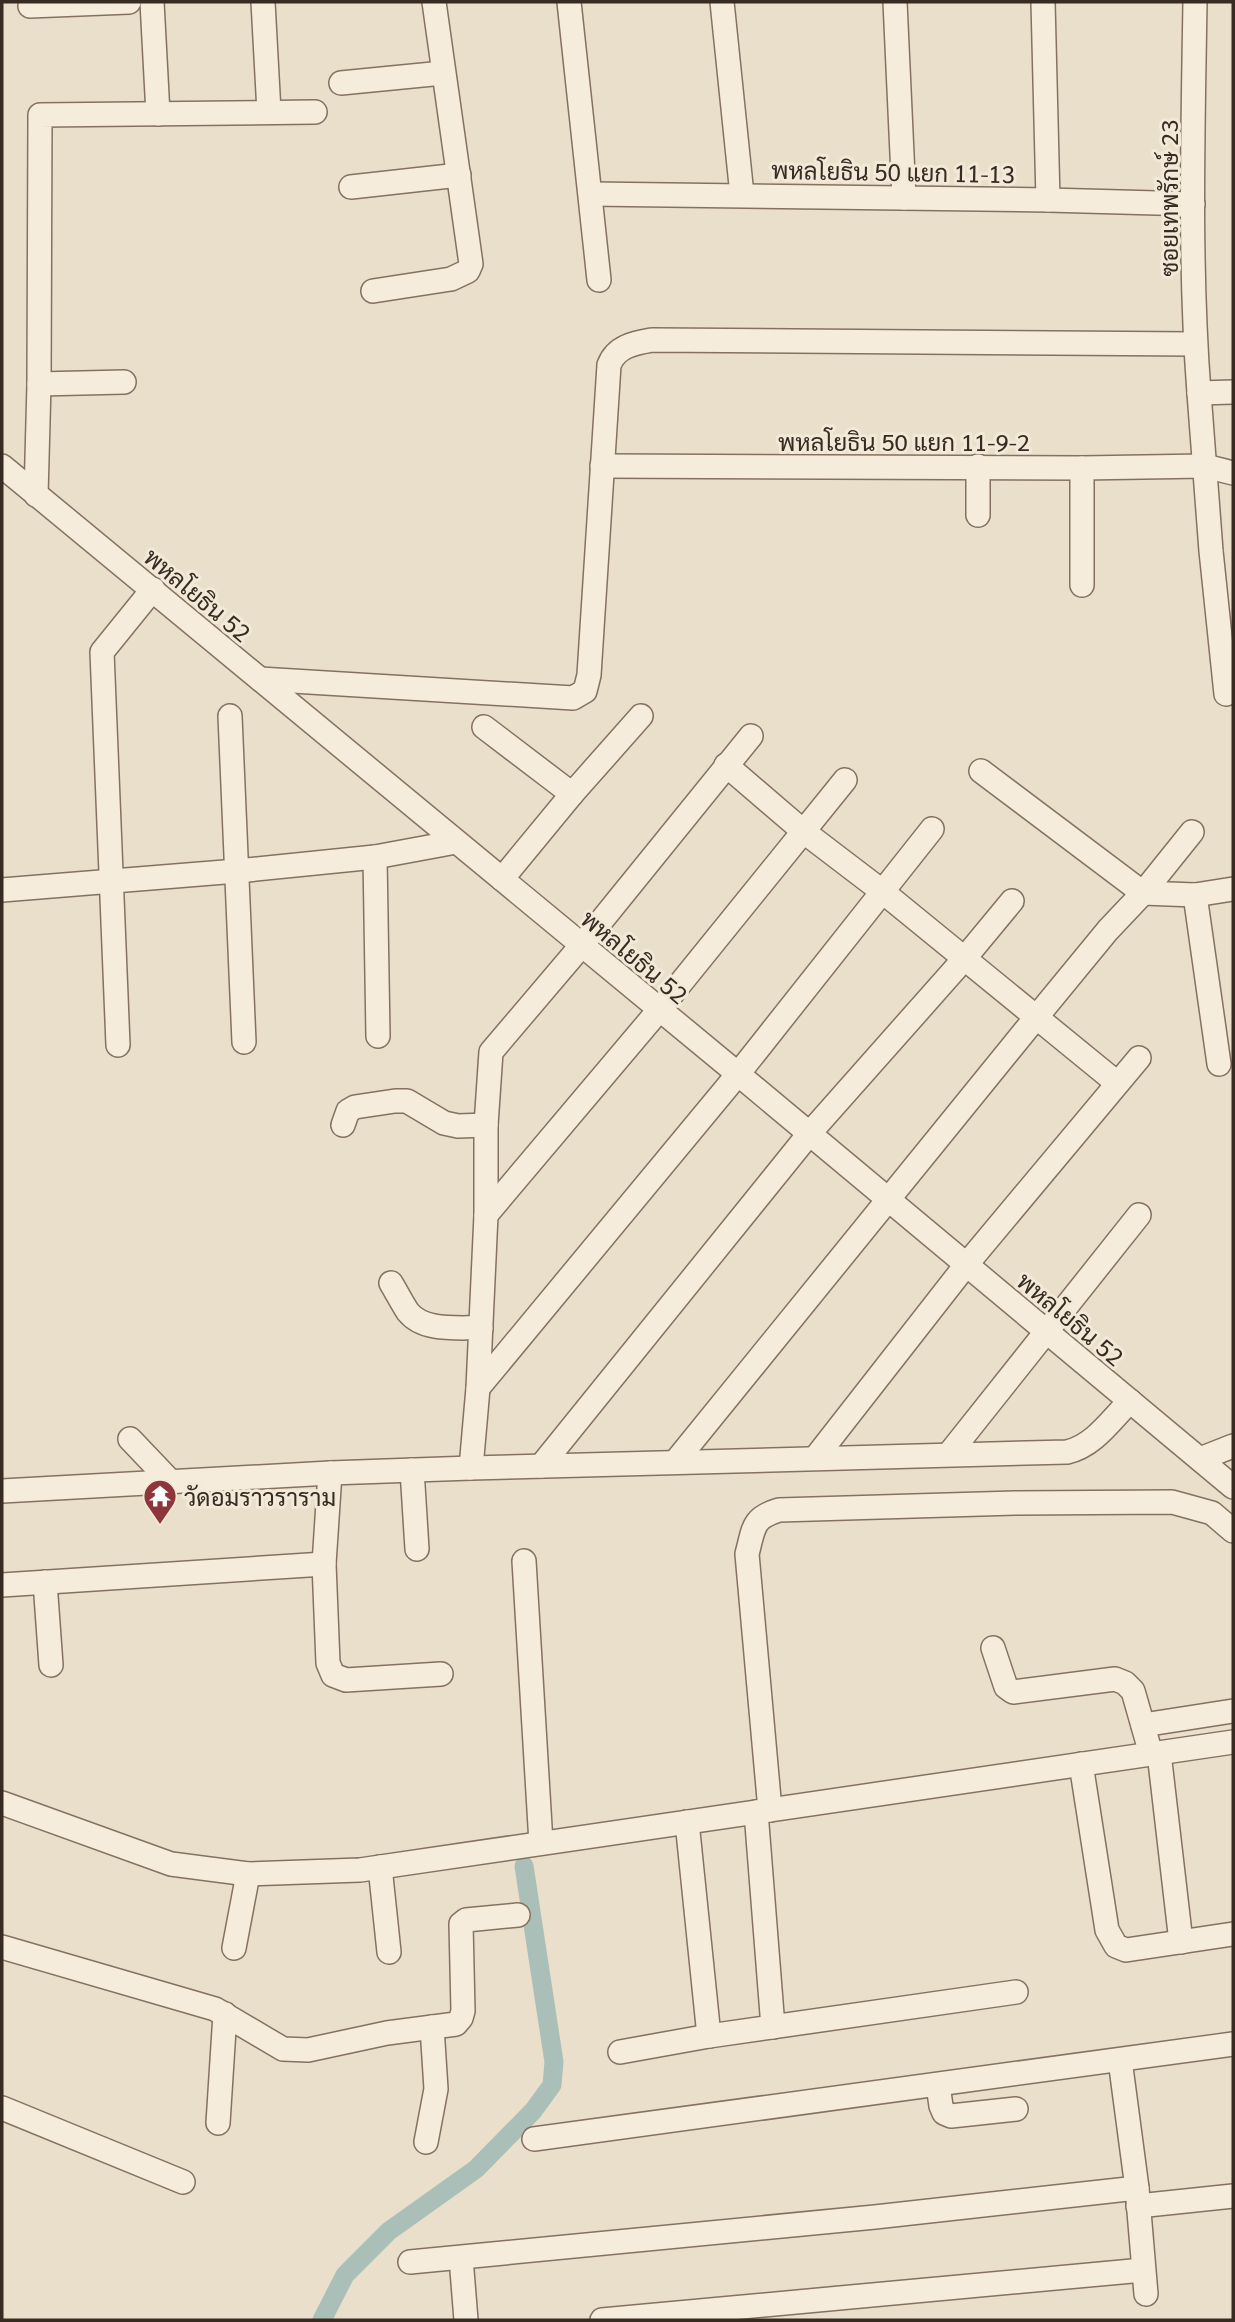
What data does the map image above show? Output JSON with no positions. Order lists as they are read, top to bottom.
{
  "streets": {
    "street": [
      "พหลโยธิน 50 แยก 11-13",
      "ซอยเทพรักษ์ 23",
      "พหลโยธิน 50 แยก 11-9-2",
      "พหลโยธิน 52"
    ]
  },
  "crossings": [
    ["พหลโยธิน 50 แยก 11-13", "ซอยเทพรักษ์ 23"],
    ["ซอยเทพรักษ์ 23", "พหลโยธิน 50 แยก 11-9-2"]
  ],
  "places": {
    "temple": ["วัดอมราวราราม"]
  }
}
